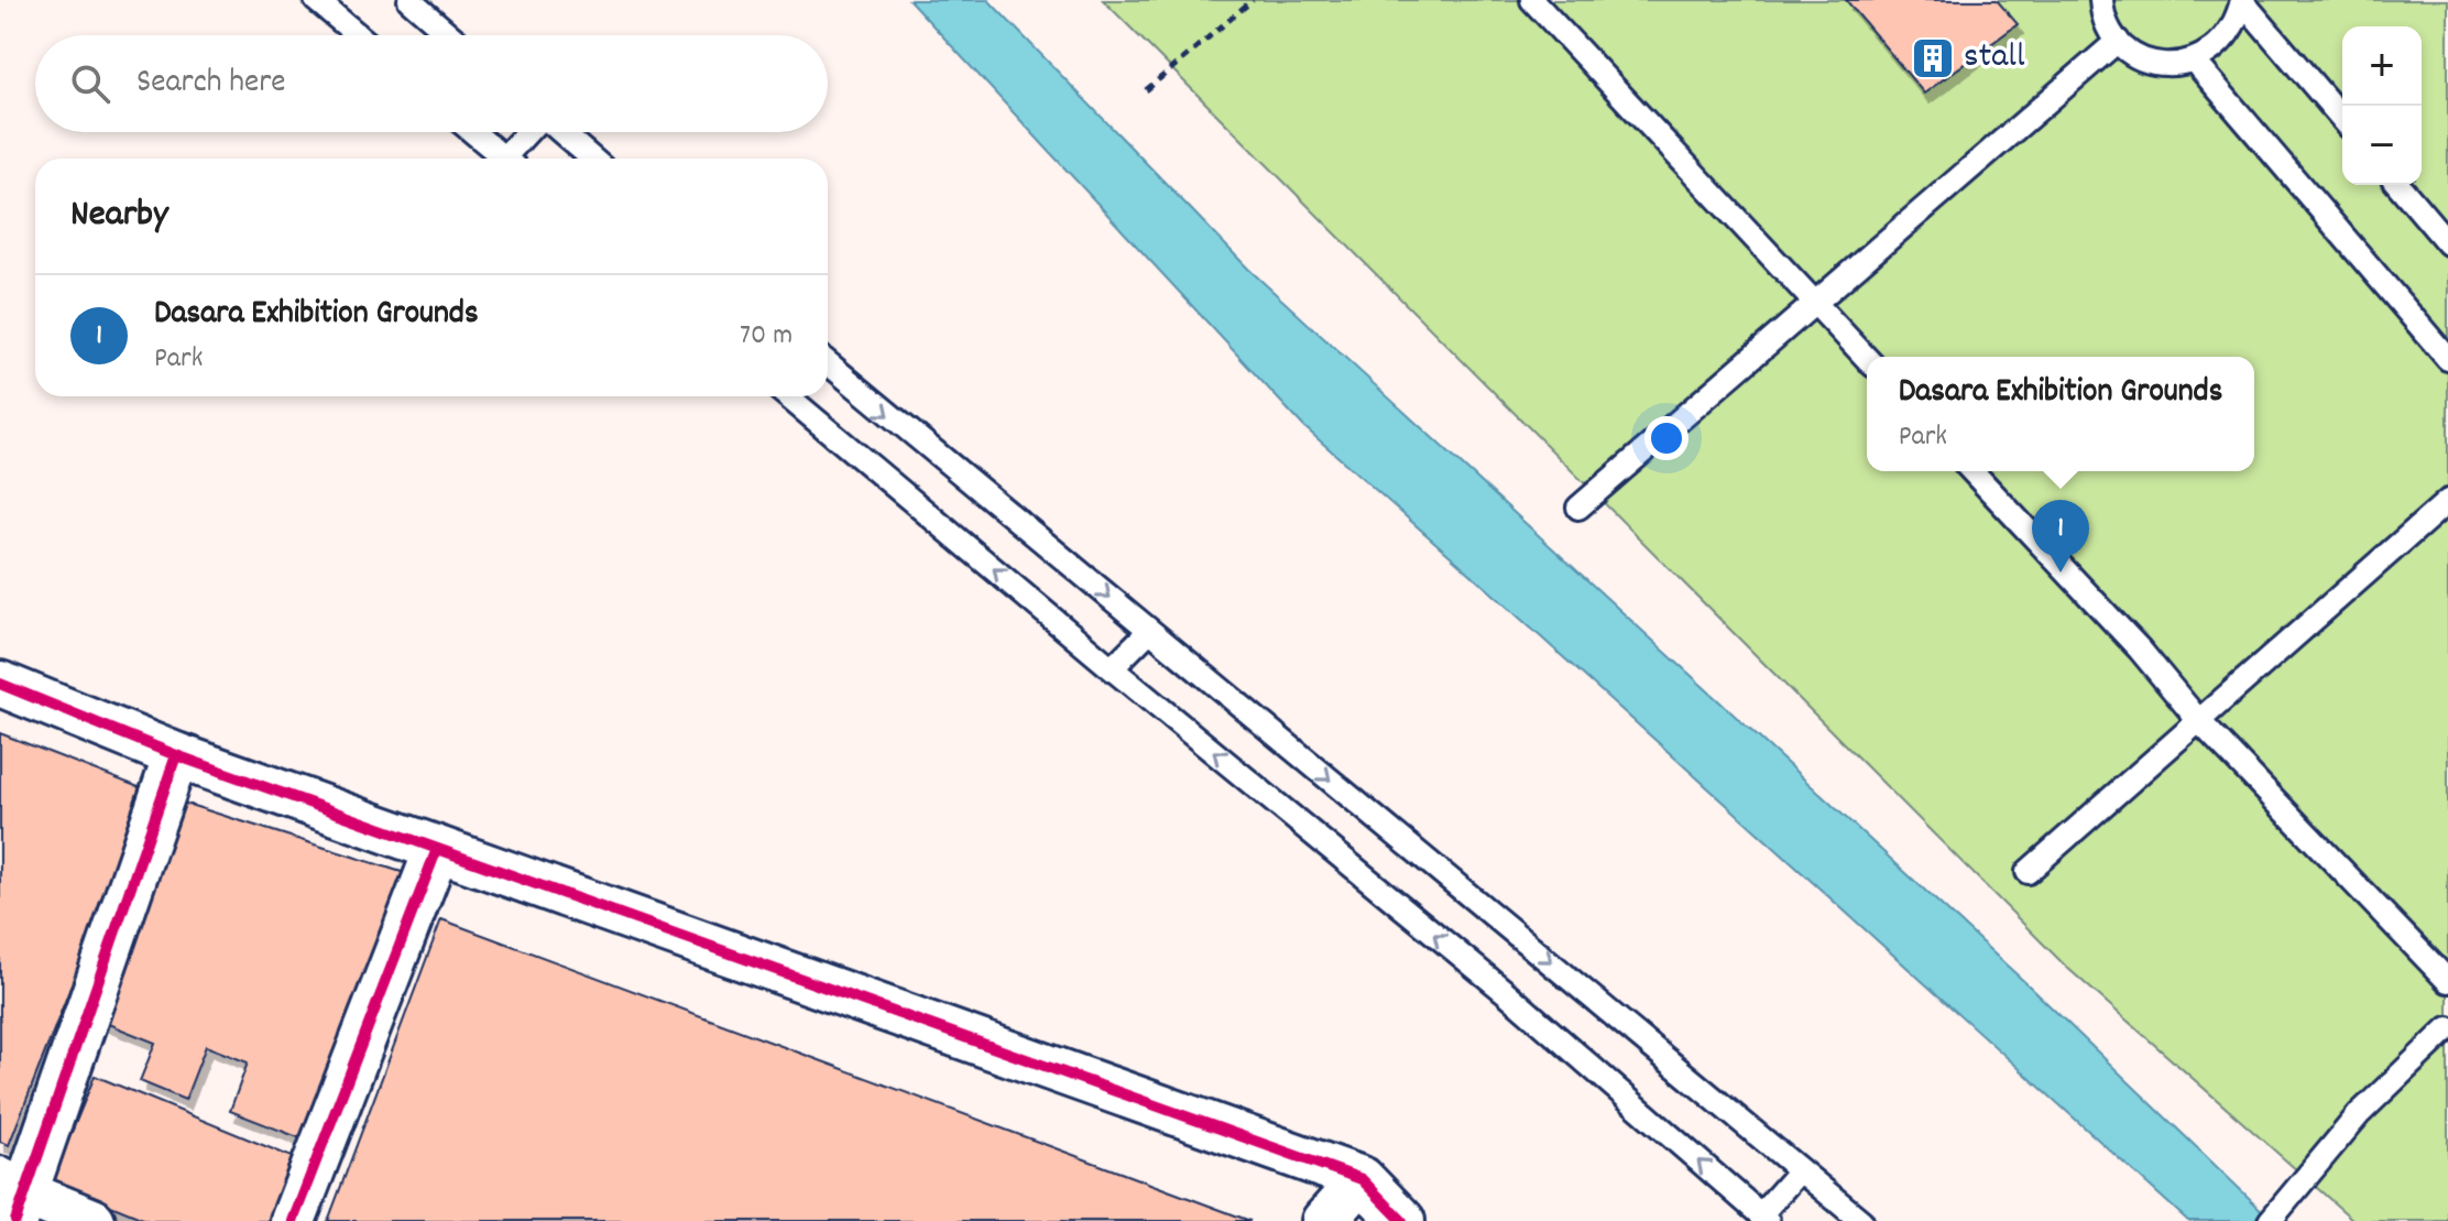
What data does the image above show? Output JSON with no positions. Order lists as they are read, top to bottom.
{
  "places": {
    "building": ["stall"]
  },
  "page": {
    "map_buttons": ["+", "−"],
    "search": "Search here",
    "heading": "Nearby",
    "list": [
      {
        "mark": "1",
        "name": "Dasara Exhibition Grounds",
        "note": "Park",
        "value": "70 m"
      }
    ],
    "popup": ["Dasara Exhibition Grounds", "Park"],
    "pins": "1"
  }
}
